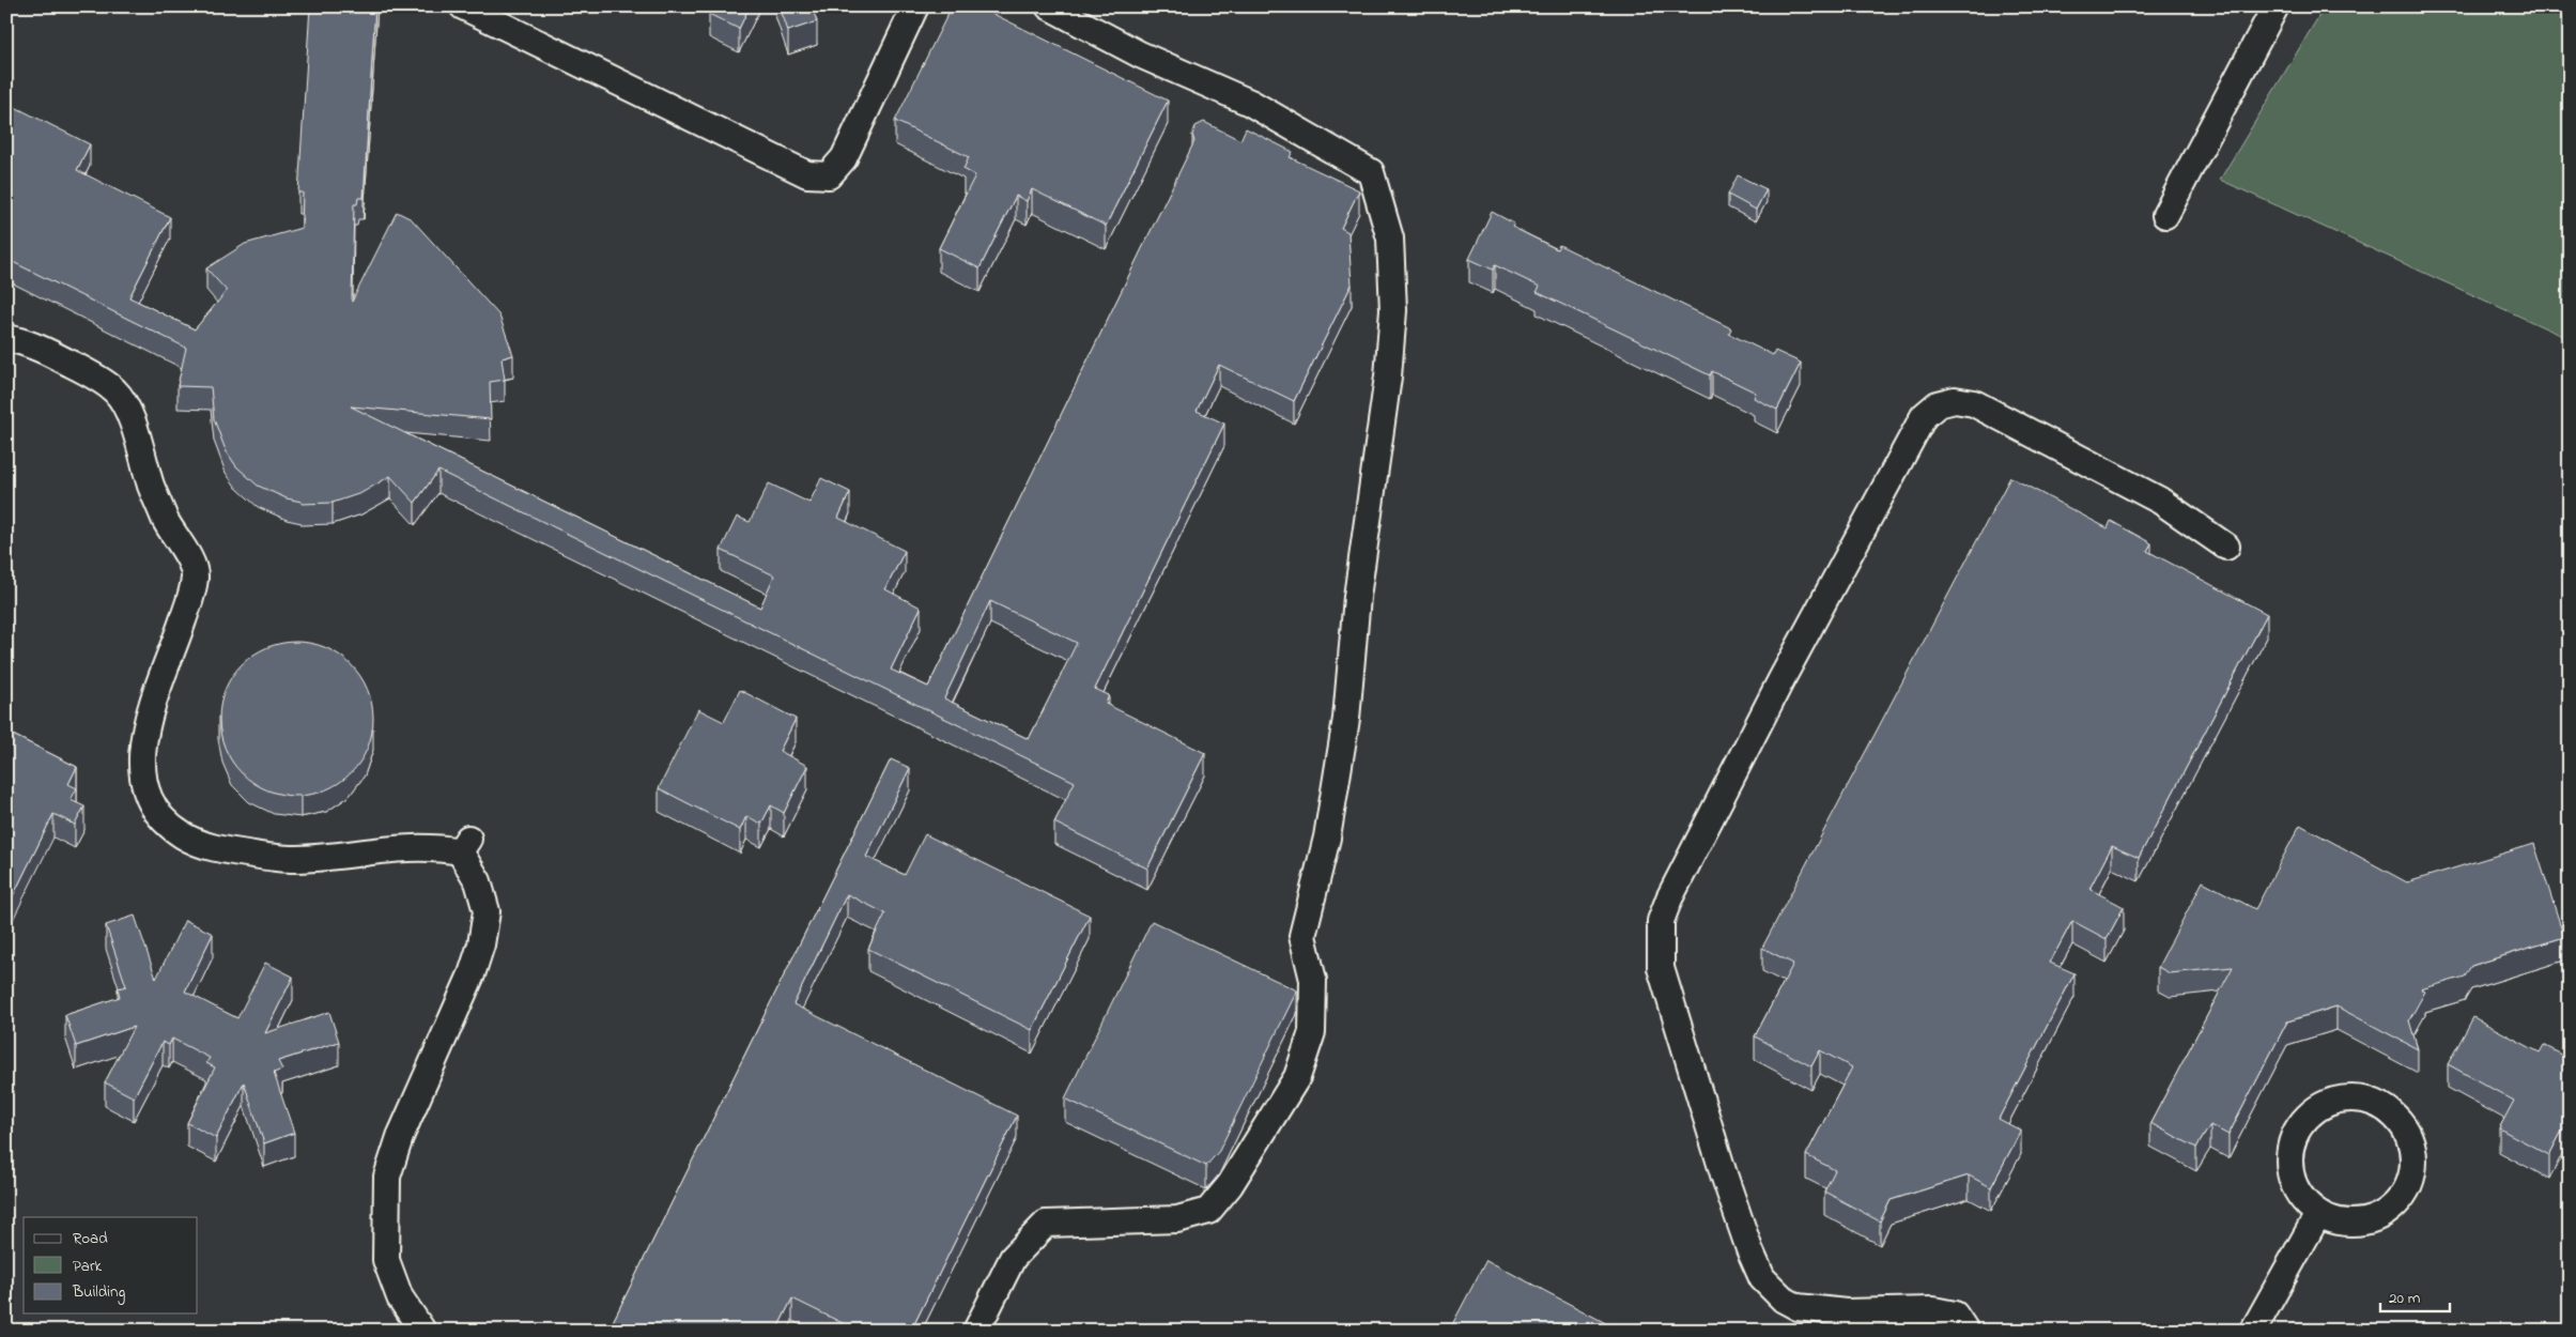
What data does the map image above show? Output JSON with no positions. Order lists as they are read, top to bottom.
{
  "legend": ["Road", "Park", "Building"],
  "scale_bar": "20 m"
}
